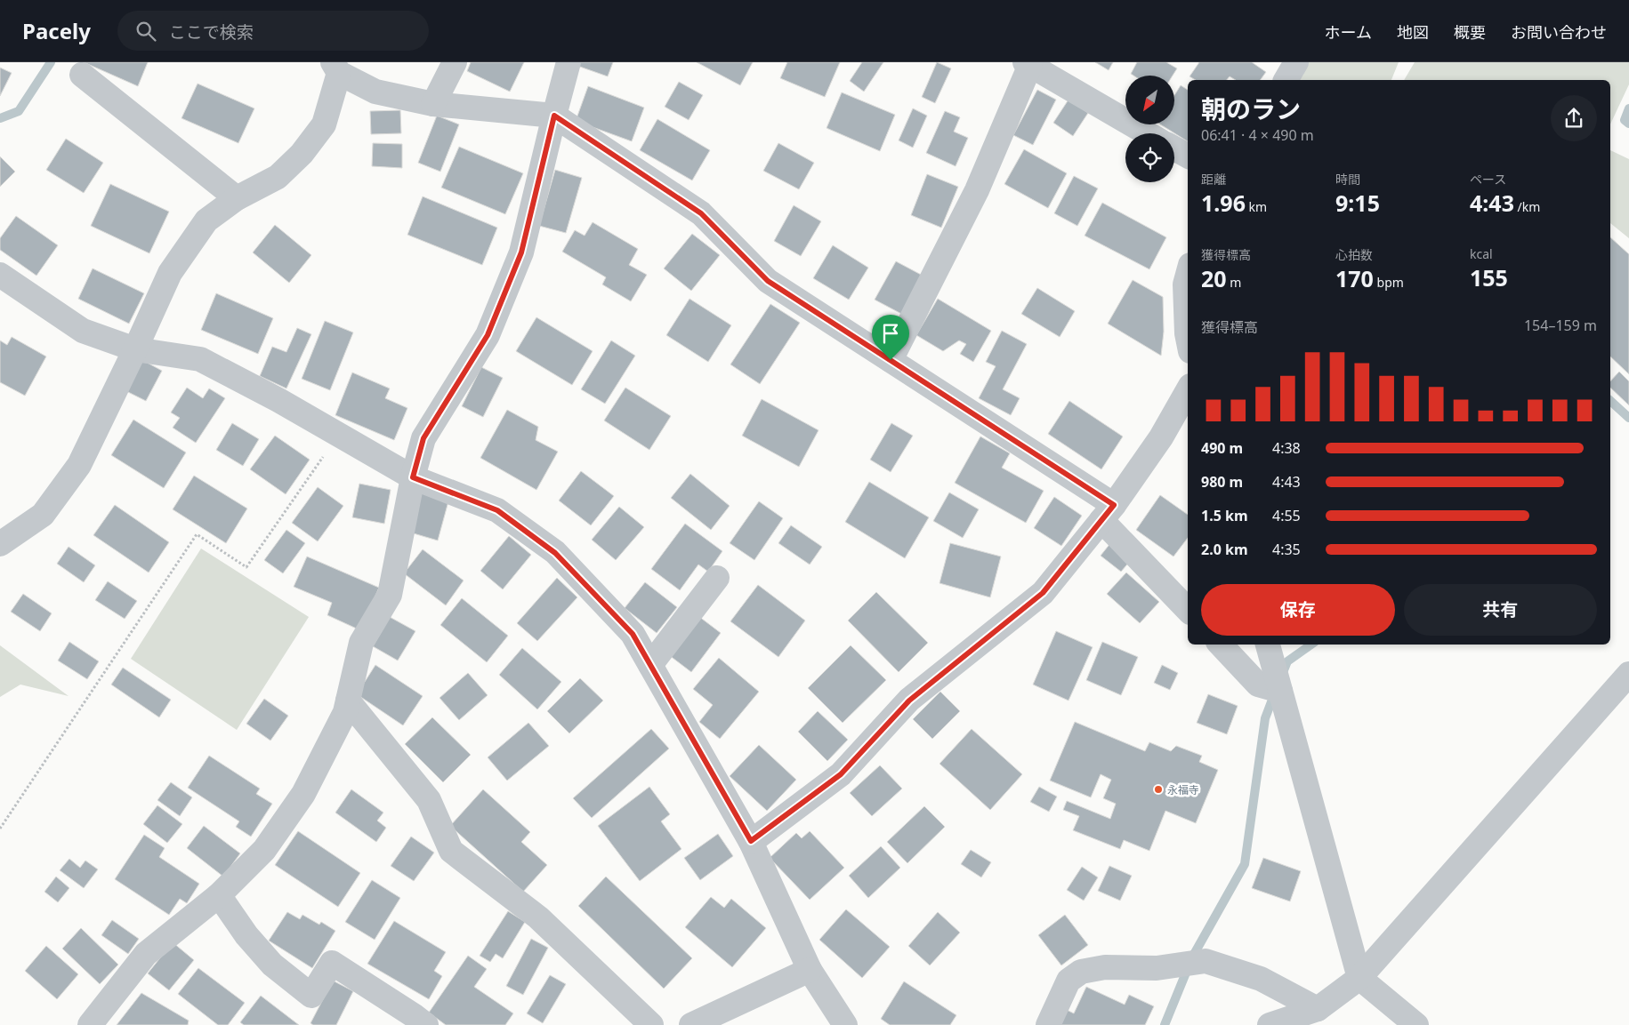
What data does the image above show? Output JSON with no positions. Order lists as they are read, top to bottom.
{
  "places": ["永福寺"],
  "north": "bottom left",
  "page": {
    "header": "Pacely",
    "search": "ここで検索",
    "nav": [
      "ホーム",
      "地図",
      "概要",
      "お問い合わせ"
    ],
    "heading": ["朝のラン", "06:41 · 4 × 490 m"],
    "stats": [
      ["距離", "1.96 km"],
      ["時間", "9:15"],
      ["ペース", "4:43 /km"],
      ["獲得標高", "20 m"],
      ["心拍数", "170 bpm"],
      ["kcal", "155"]
    ],
    "chart": ["獲得標高", "154–159 m"],
    "list": [
      {
        "name": "490 m",
        "note": "4:38"
      },
      {
        "name": "980 m",
        "note": "4:43"
      },
      {
        "name": "1.5 km",
        "note": "4:55"
      },
      {
        "name": "2.0 km",
        "note": "4:35"
      }
    ],
    "buttons": ["保存", "共有"]
  }
}
